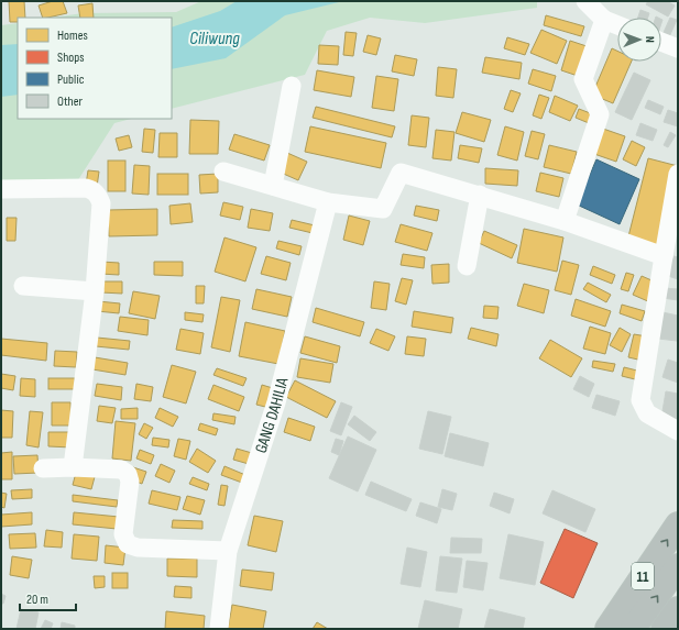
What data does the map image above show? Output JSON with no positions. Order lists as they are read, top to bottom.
{
  "streets": {
    "highway": ["11"],
    "street": ["GANG DAHILIA"]
  },
  "water": ["Ciliwung"],
  "legend": [
    "Homes",
    "Shops",
    "Public",
    "Other"
  ],
  "scale_bar": "20 m",
  "north": "right"
}
